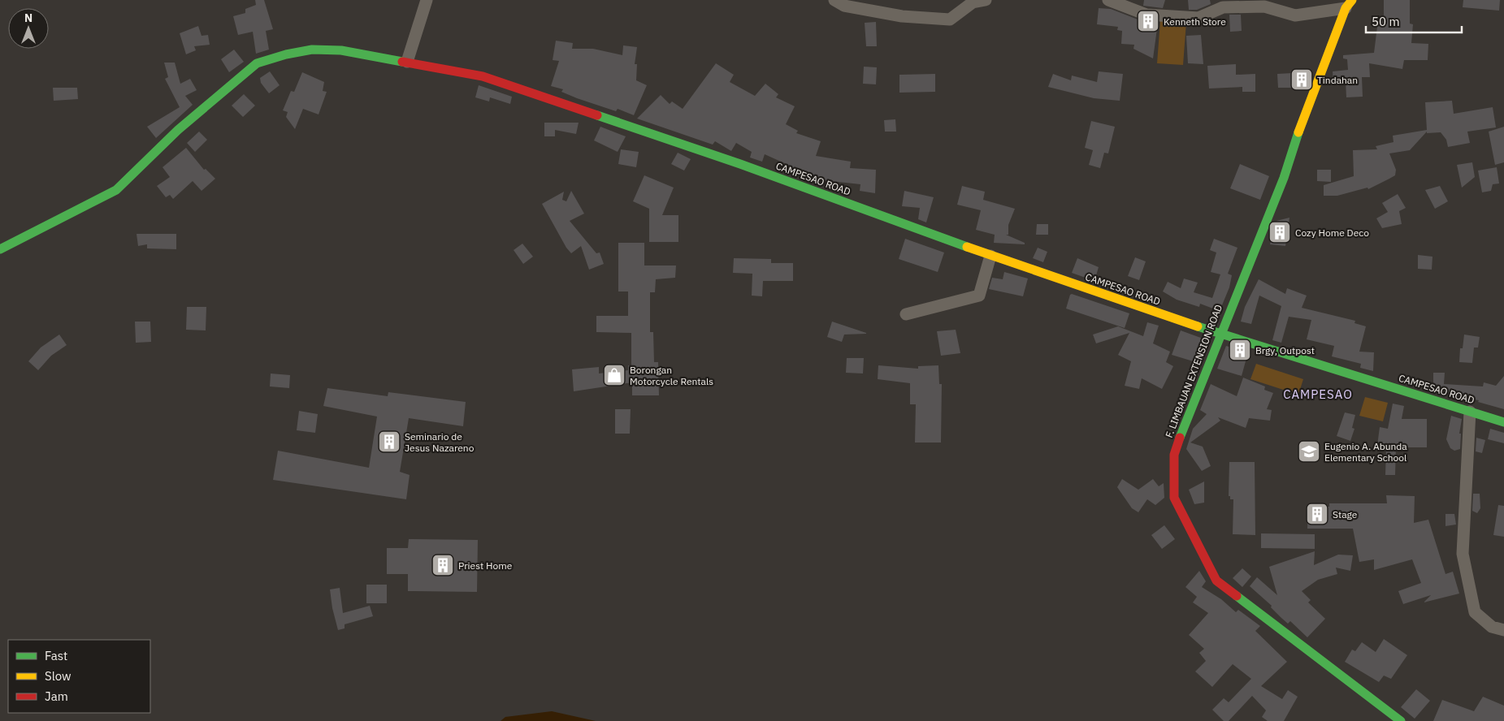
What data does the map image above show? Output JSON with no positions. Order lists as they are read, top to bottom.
{
  "streets": {
    "street": ["CAMPESAO ROAD", "F. LIMBAUAN EXTENSION ROAD"]
  },
  "crossings": [
    ["CAMPESAO ROAD", "F. LIMBAUAN EXTENSION ROAD"]
  ],
  "districts": ["CAMPESAO"],
  "places": {
    "building": [
      "Kenneth Store",
      "Tindahan",
      "Cozy Home Deco",
      "Brgy, Outpost",
      "Seminario de Jesus Nazareno",
      "Stage",
      "Priest Home"
    ],
    "shop": ["Borongan Motorcycle Rentals"],
    "school or university": ["Eugenio A. Abunda Elementary School"]
  },
  "legend": ["Fast", "Slow", "Jam"],
  "scale_bar": "50 m",
  "north": "top"
}
